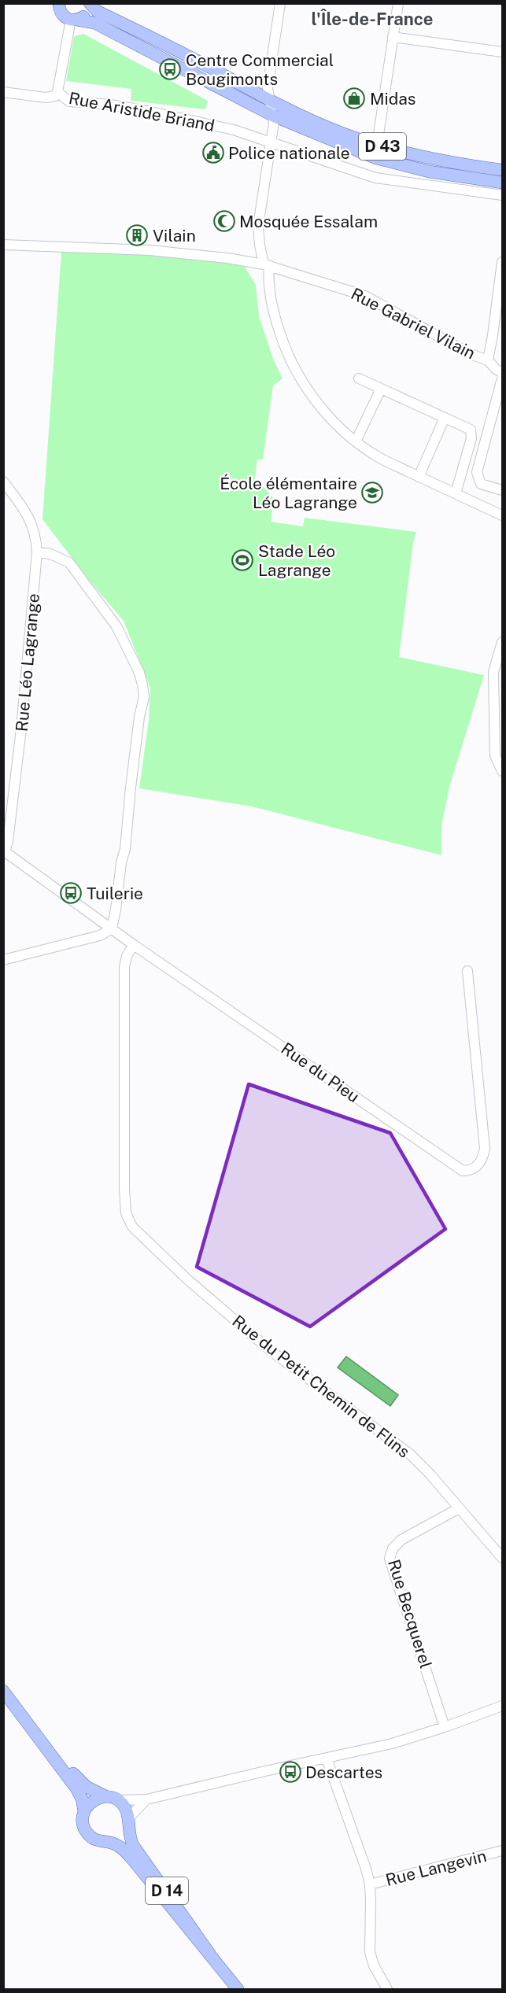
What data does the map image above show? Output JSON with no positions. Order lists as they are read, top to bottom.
{
  "streets": {
    "main road": ["D 43", "D 14"],
    "street": [
      "Rue Aristide Briand",
      "Rue Gabriel Vilain",
      "Rue Léo Lagrange",
      "Rue du Pieu",
      "Rue du Petit Chemin de Flins",
      "Rue Becquerel",
      "Rue Langevin"
    ]
  },
  "crossings": [
    ["Rue Léo Lagrange", "Rue du Pieu"],
    ["Rue du Pieu", "Rue du Petit Chemin de Flins"],
    ["Rue du Petit Chemin de Flins", "Rue Becquerel"]
  ],
  "districts": ["l'Île-de-France"],
  "places": {
    "bus stop": ["Centre Commercial Bougimonts", "Tuilerie", "Descartes"],
    "shop": ["Midas"],
    "public building": ["Police nationale"],
    "mosque": ["Mosquée Essalam"],
    "building": ["Vilain"],
    "school or university": ["École élémentaire Léo Lagrange"],
    "sports": ["Stade Léo Lagrange"]
  }
}
